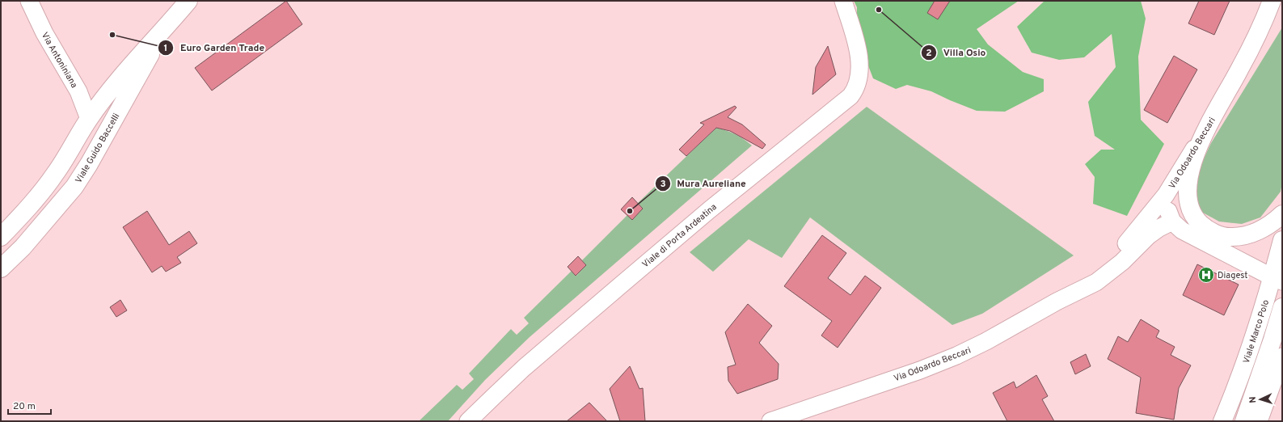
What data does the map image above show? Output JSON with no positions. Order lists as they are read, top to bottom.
{
  "streets": {
    "main road": ["Viale Guido Baccelli", "Via Odoardo Beccari", "Viale Marco Polo"],
    "street": ["Via Antoniniana", "Viale di Porta Ardeatina"]
  },
  "crossings": [
    ["Via Antoniniana", "Viale Guido Baccelli"]
  ],
  "places": {
    "other": ["Villa Osio", "Euro Garden Trade", "Mura Aureliane"],
    "hospital": ["Diagest"]
  },
  "scale_bar": "20 m",
  "north": "left"
}
